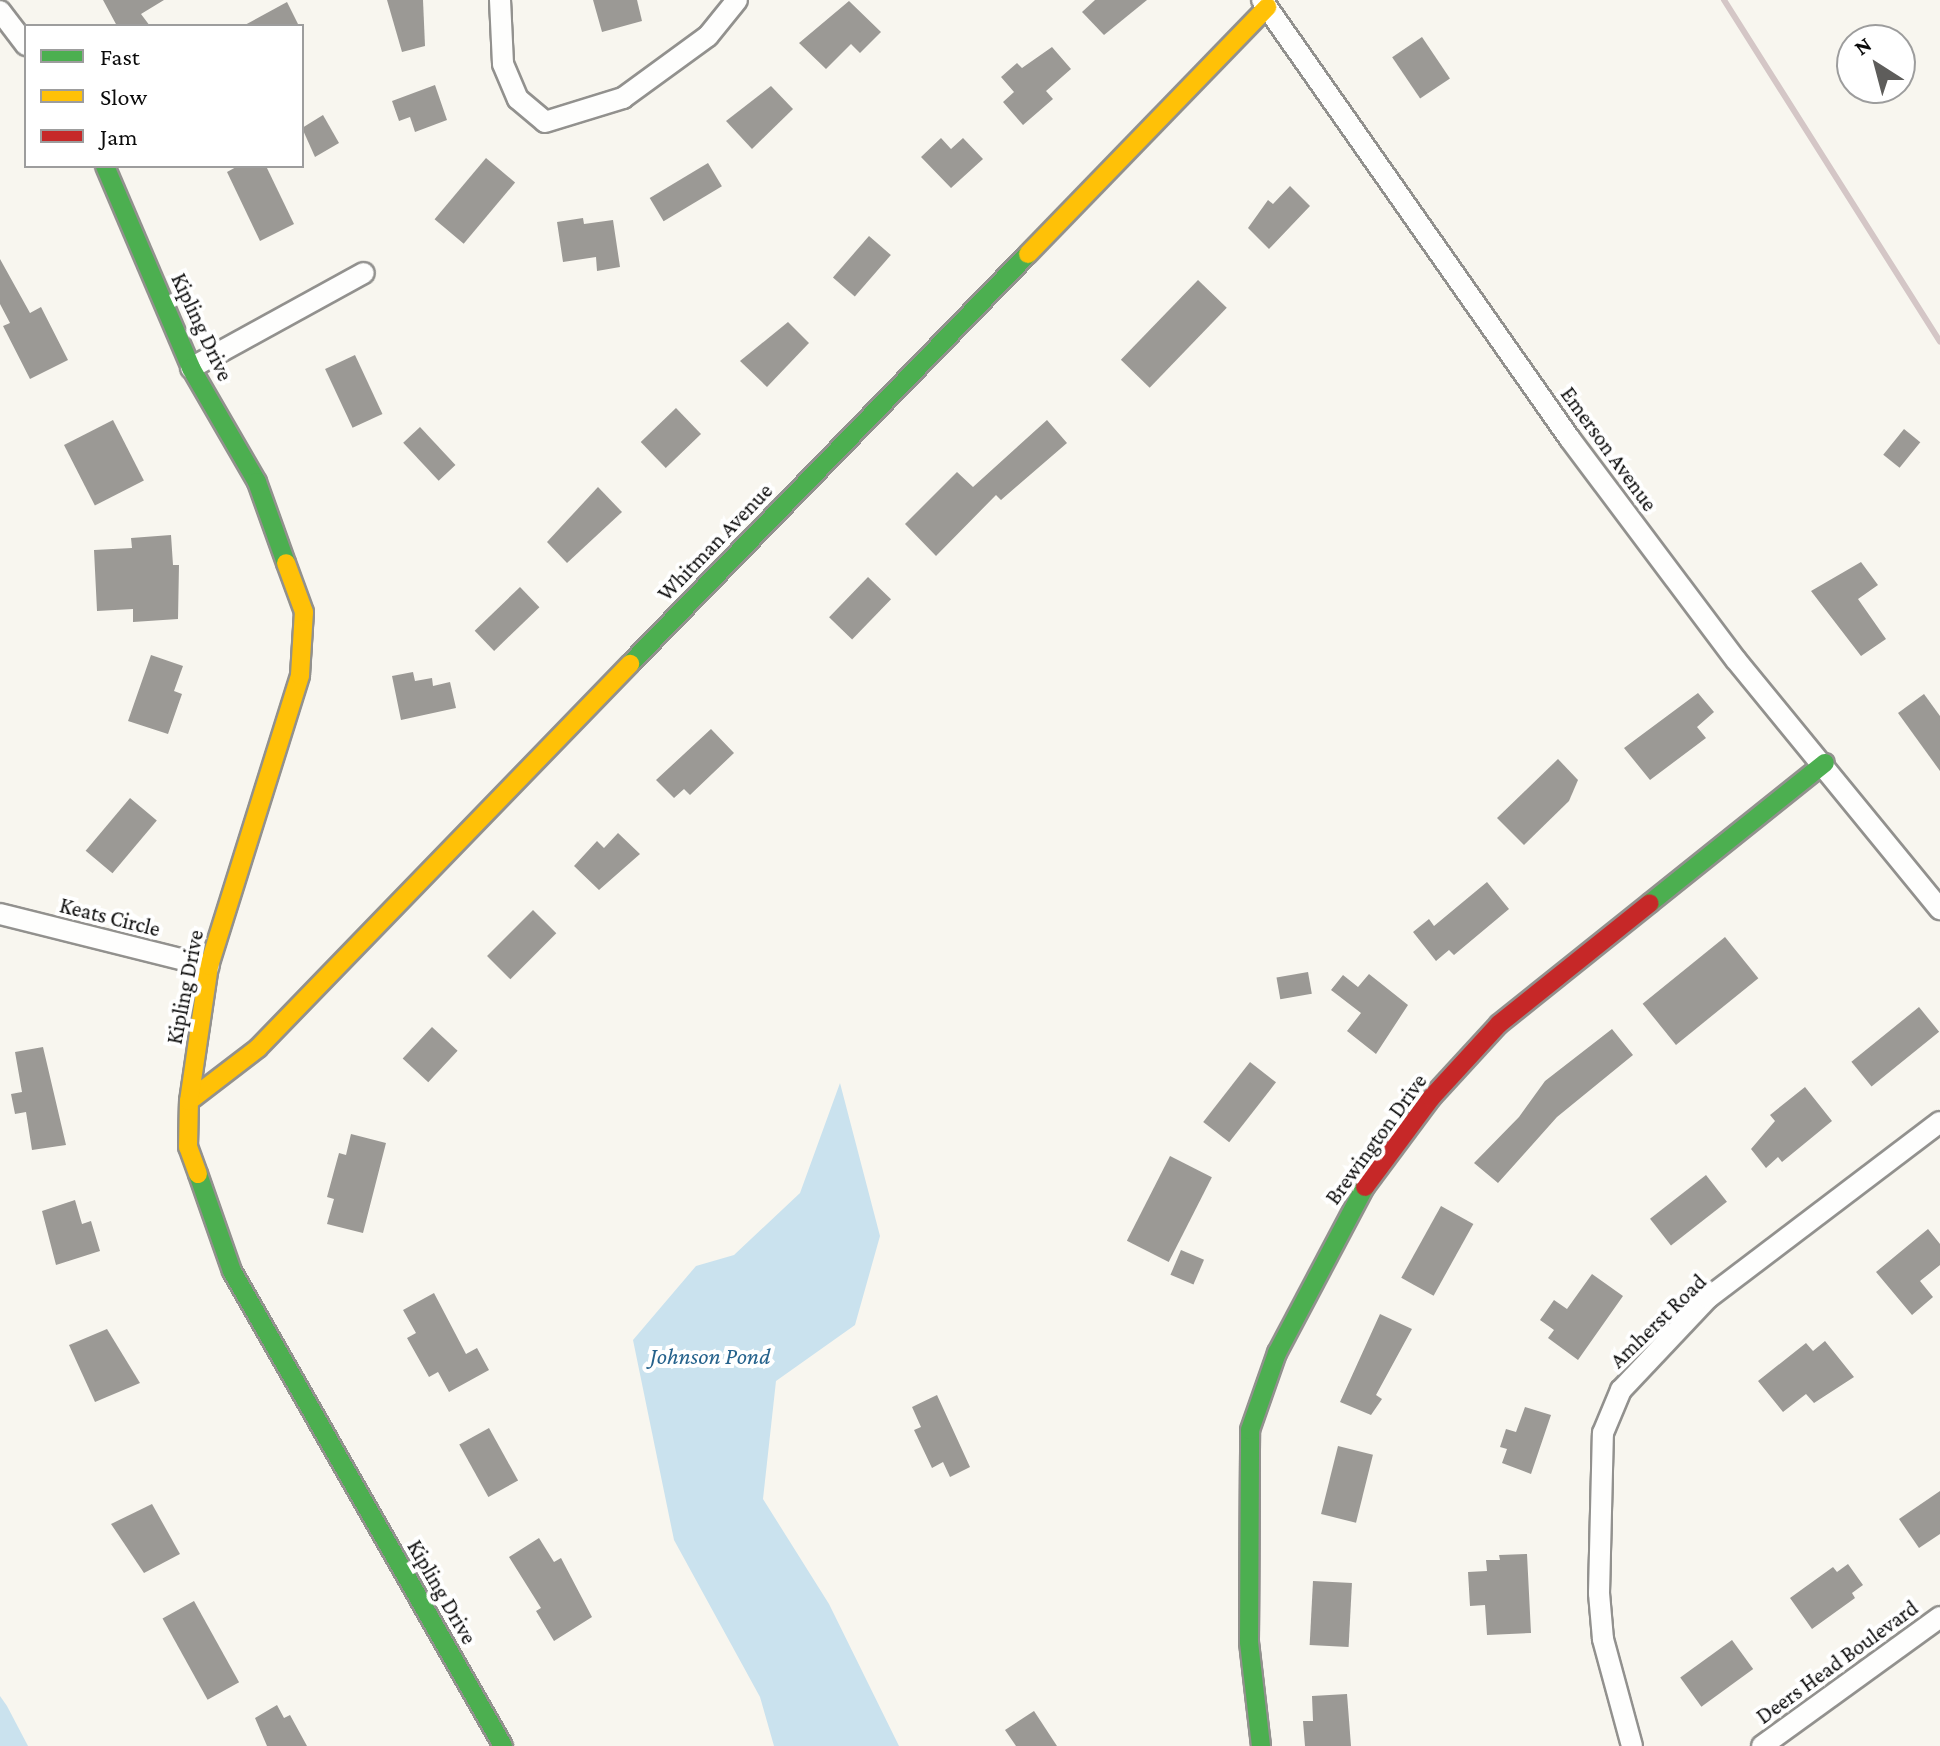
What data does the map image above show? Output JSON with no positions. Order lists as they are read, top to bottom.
{
  "streets": {
    "street": [
      "Kipling Drive",
      "Emerson Avenue",
      "Whitman Avenue",
      "Keats Circle",
      "Brewington Drive",
      "Amherst Road",
      "Deers Head Boulevard"
    ]
  },
  "crossings": [
    ["Kipling Drive", "Whitman Avenue"],
    ["Kipling Drive", "Keats Circle"],
    ["Emerson Avenue", "Whitman Avenue"],
    ["Emerson Avenue", "Brewington Drive"]
  ],
  "water": ["Johnson Pond"],
  "legend": ["Fast", "Slow", "Jam"],
  "north": "top left"
}
